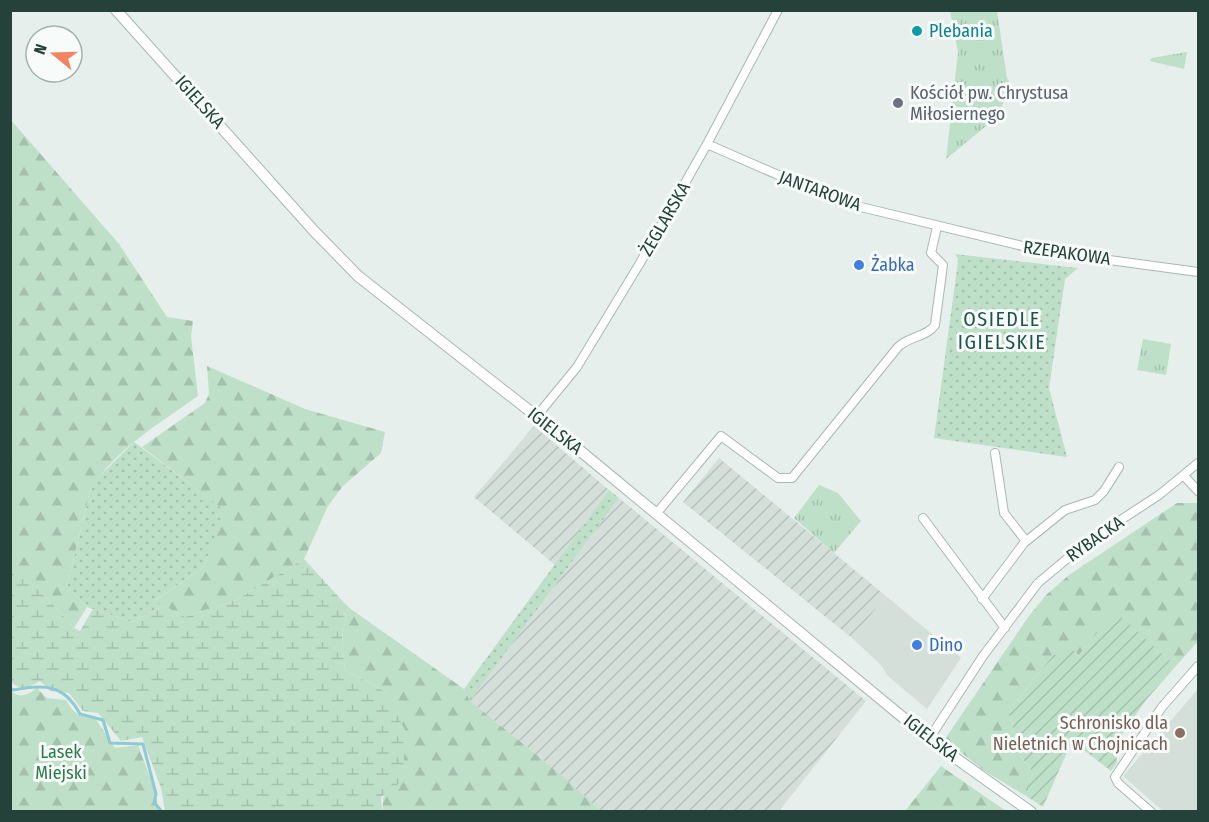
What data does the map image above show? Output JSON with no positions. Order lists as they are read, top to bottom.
{
  "streets": {
    "street": [
      "IGIELSKA",
      "JANTAROWA",
      "ŻEGLARSKA",
      "RZEPAKOWA",
      "RYBACKA"
    ]
  },
  "crossings": [
    ["IGIELSKA", "ŻEGLARSKA"],
    ["IGIELSKA", "RYBACKA"],
    ["JANTAROWA", "ŻEGLARSKA"],
    ["JANTAROWA", "RZEPAKOWA"]
  ],
  "districts": ["OSIEDLE IGIELSKIE"],
  "parks": ["Lasek Miejski"],
  "places": [
    "Plebania",
    "Kościół pw. Chrystusa Miłosiernego",
    "Żabka",
    "Dino",
    "Schronisko dla Nieletnich w Chojnicach"
  ],
  "north": "left"
}
